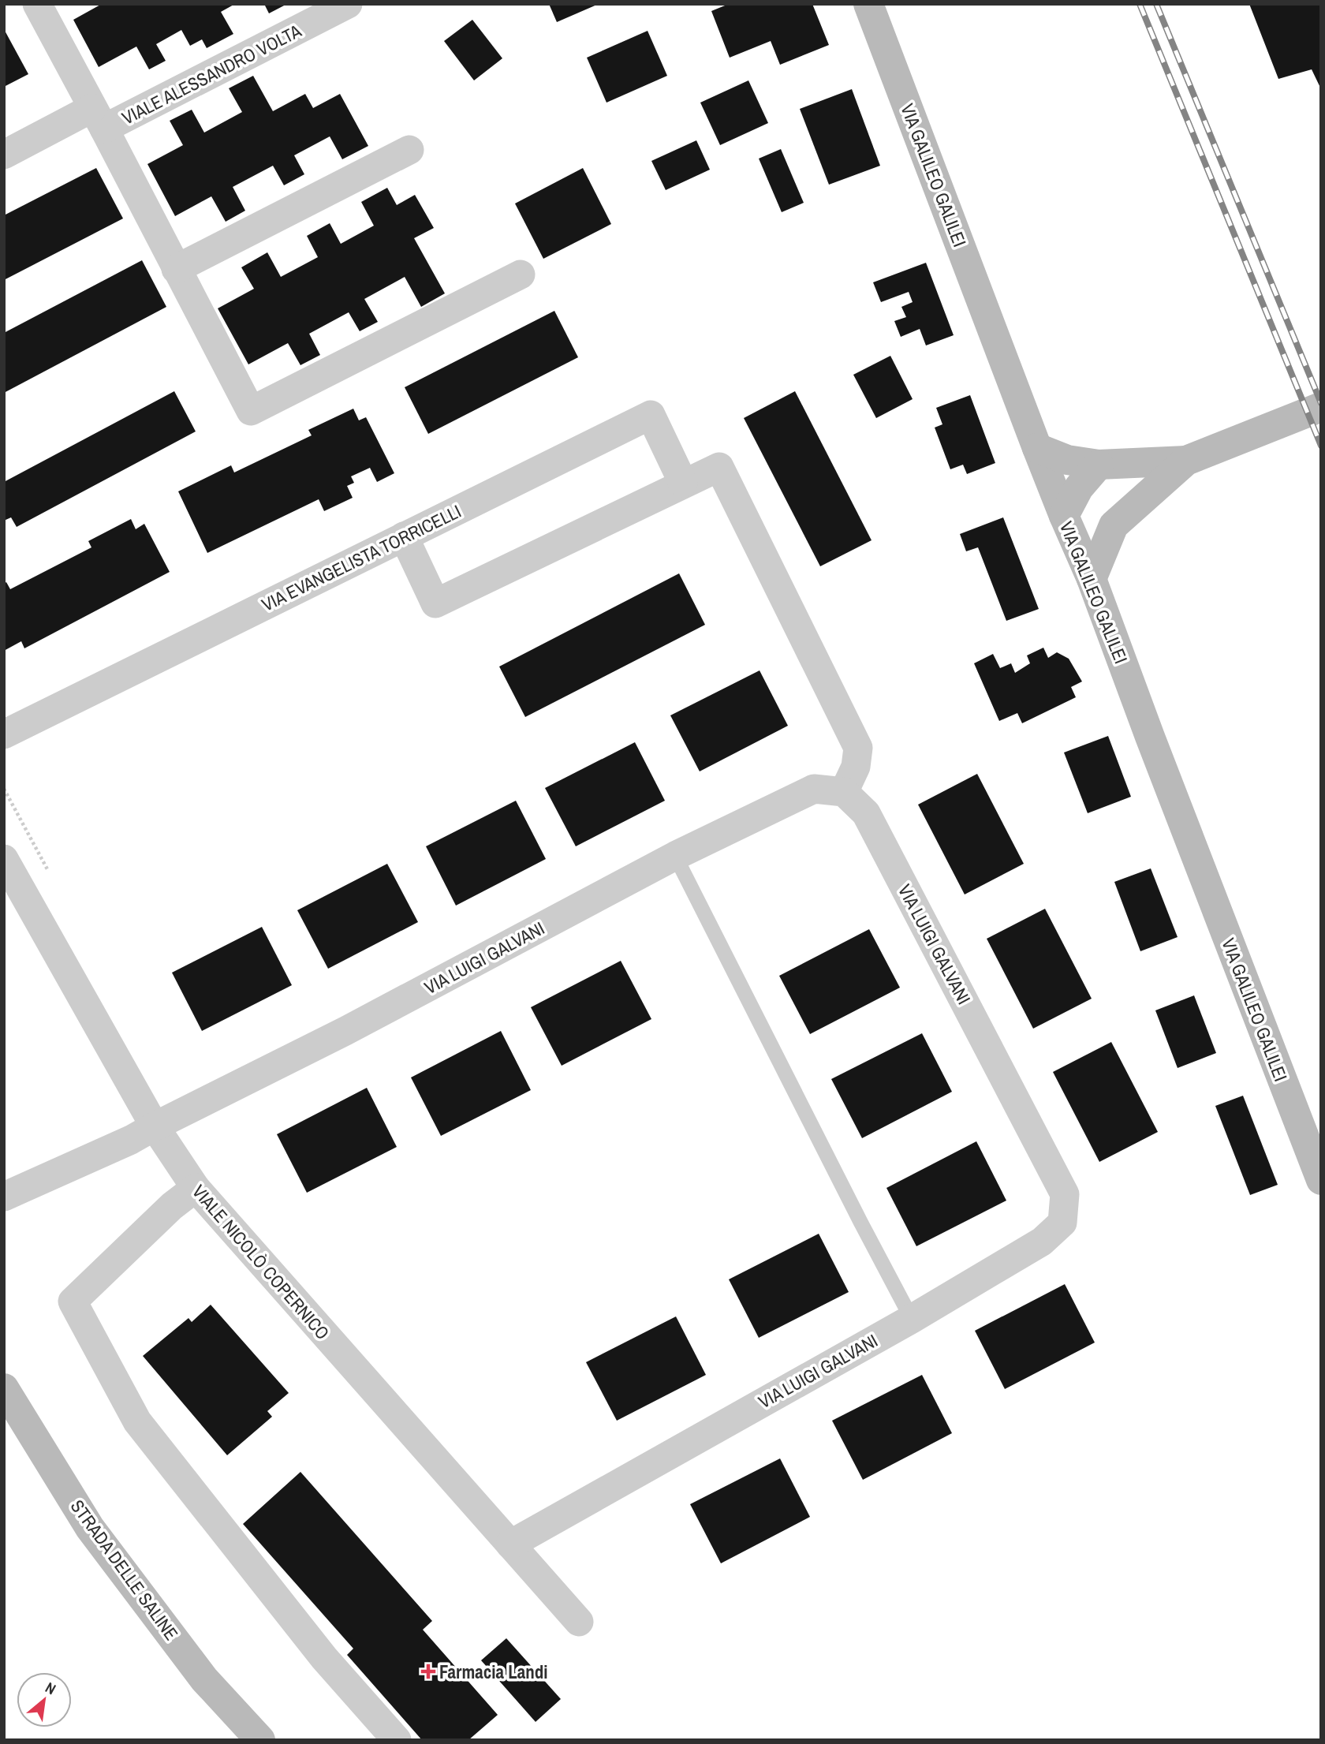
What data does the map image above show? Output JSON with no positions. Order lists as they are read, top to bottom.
{
  "streets": {
    "main road": ["VIA GALILEO GALILEI", "STRADA DELLE SALINE"],
    "street": [
      "VIALE ALESSANDRO VOLTA",
      "VIA EVANGELISTA TORRICELLI",
      "VIA LUIGI GALVANI",
      "VIALE NICOLÒ COPERNICO"
    ]
  },
  "crossings": [
    ["VIA LUIGI GALVANI", "VIALE NICOLÒ COPERNICO"]
  ],
  "places": {
    "health": ["Farmacia Landi"]
  },
  "north": "top right"
}
